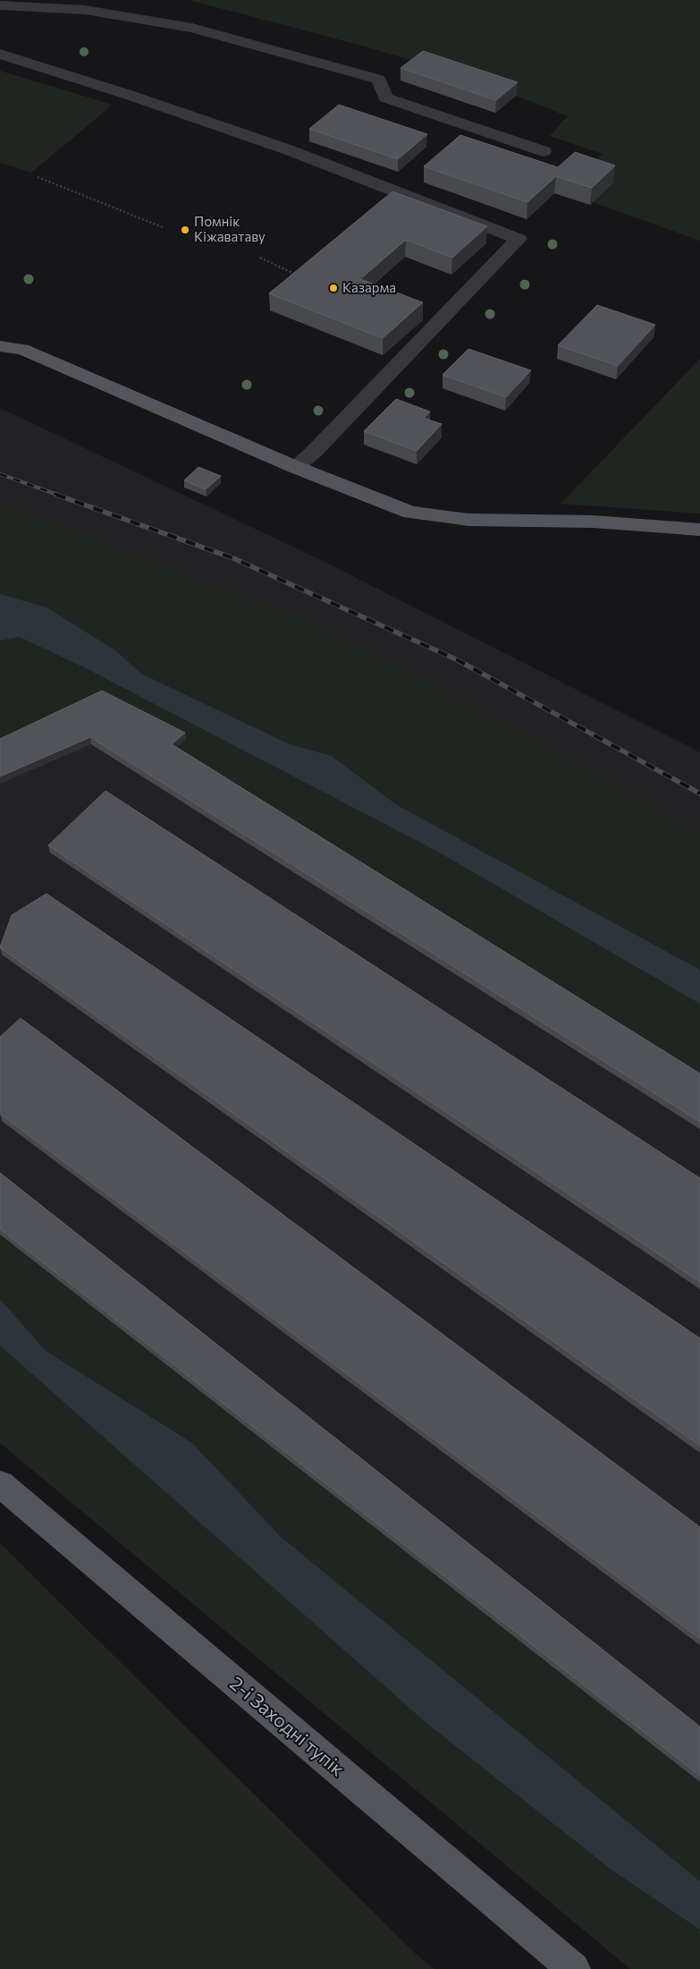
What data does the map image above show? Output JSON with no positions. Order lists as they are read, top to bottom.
{
  "streets": {
    "main road": ["2-і Заходні тупік"]
  },
  "places": ["Помнік Кіжаватаву", "Казарма"]
}
